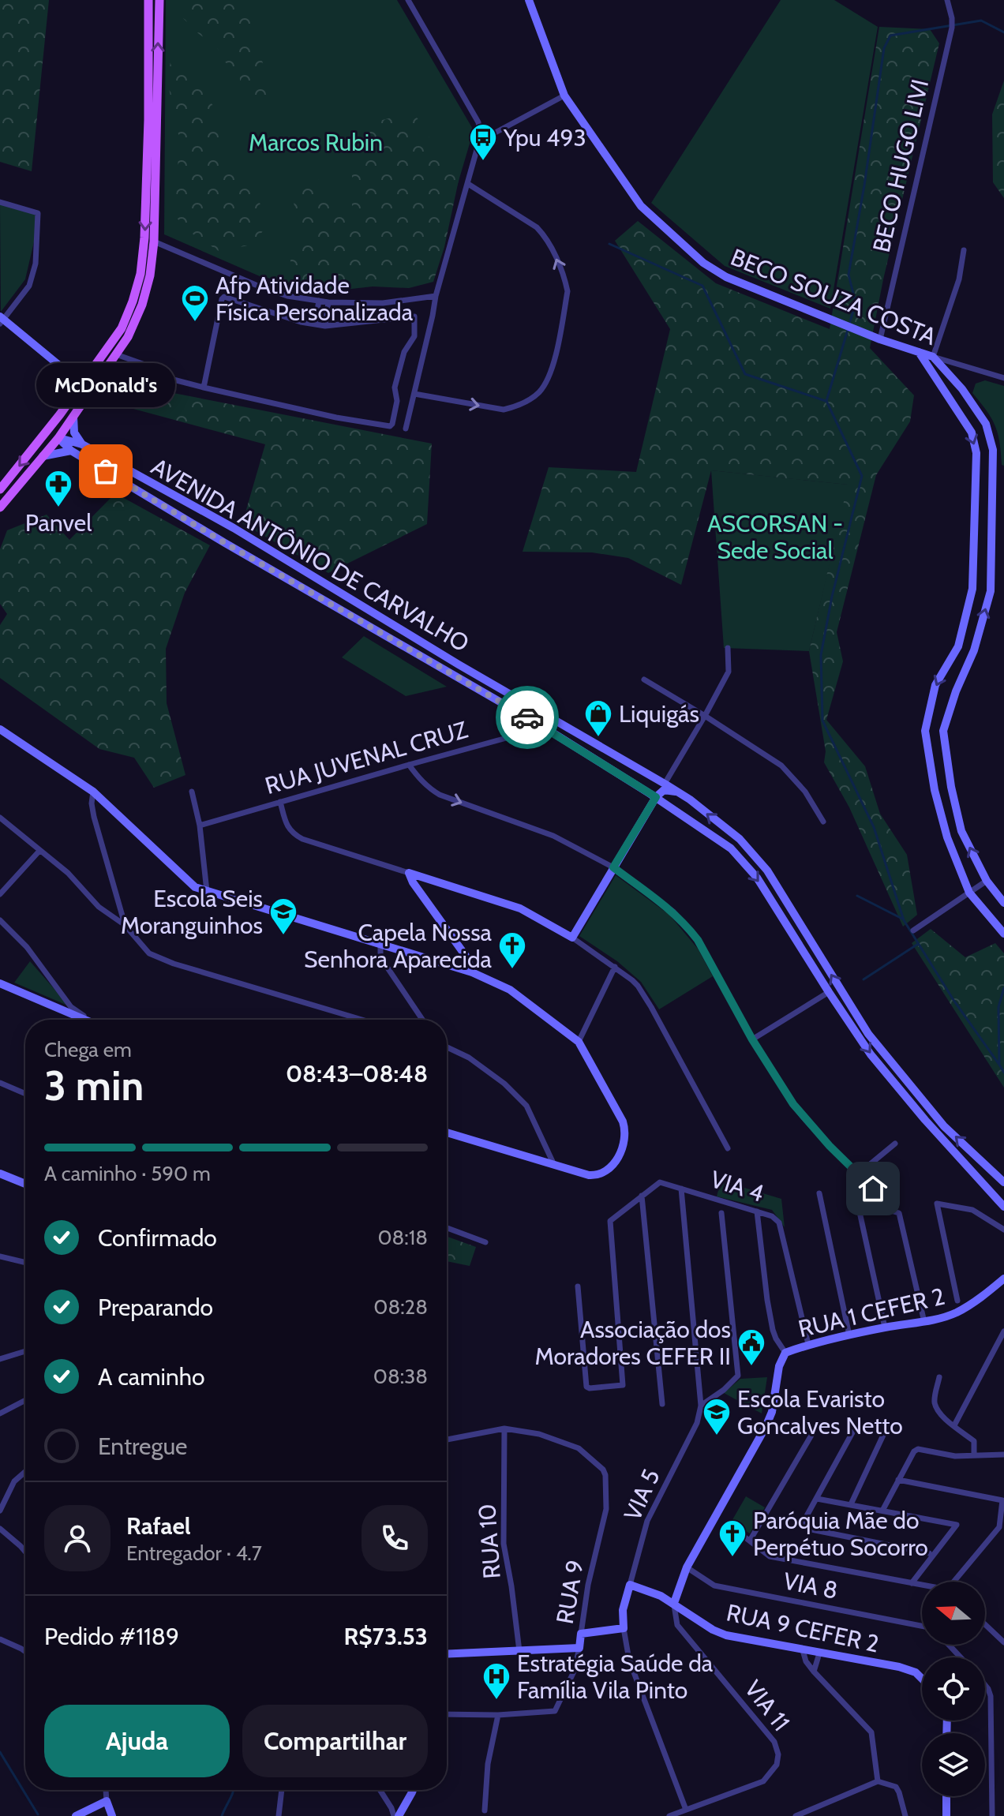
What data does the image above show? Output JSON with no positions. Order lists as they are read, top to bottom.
{
  "streets": {
    "street": [
      "BECO HUGO LIVI",
      "BECO SOUZA COSTA",
      "AVENIDA ANTÔNIO DE CARVALHO",
      "RUA JUVENAL CRUZ",
      "VIA 4",
      "RUA 1 CEFER 2",
      "VIA 5",
      "RUA 10",
      "VIA 8",
      "RUA 9",
      "RUA 9 CEFER 2",
      "VIA 11"
    ]
  },
  "crossings": [
    ["BECO HUGO LIVI", "BECO SOUZA COSTA"],
    ["AVENIDA ANTÔNIO DE CARVALHO", "RUA JUVENAL CRUZ"],
    ["VIA 4", "RUA 1 CEFER 2"],
    ["VIA 4", "VIA 5"],
    ["RUA 1 CEFER 2", "VIA 8"],
    ["RUA 1 CEFER 2", "RUA 9 CEFER 2"],
    ["RUA 1 CEFER 2", "VIA 11"],
    ["VIA 5", "RUA 9 CEFER 2"],
    ["VIA 5", "VIA 11"],
    ["RUA 10", "RUA 9"],
    ["RUA 9 CEFER 2", "VIA 11"]
  ],
  "parks": ["Marcos Rubin", "ASCORSAN - Sede Social"],
  "places": {
    "bus stop": ["Ypu 493"],
    "sports": ["Afp Atividade Física Personalizada"],
    "other": ["McDonald's"],
    "pharmacy": ["Panvel"],
    "shop": ["Liquigás"],
    "school or university": ["Escola Seis Moranguinhos", "Escola Evaristo Goncalves Netto"],
    "church": ["Capela Nossa Senhora Aparecida", "Paróquia Mãe do Perpétuo Socorro"],
    "public building": ["Associação dos Moradores CEFER II"],
    "hospital": ["Estratégia Saúde da Família Vila Pinto"]
  },
  "north": "left",
  "page": {
    "bubble": "McDonald's",
    "heading": ["3 min", "Chega em", "08:43–08:48"],
    "panel": [
      "Rafael",
      "Entregador · 4.7",
      "Pedido #1189",
      "R$73.53"
    ],
    "bar": "A caminho · 590 m",
    "list": [
      ["Confirmado", "08:18"],
      ["Preparando", "08:28"],
      ["A caminho", "08:38"],
      "Entregue"
    ],
    "buttons": ["Ajuda", "Compartilhar"]
  }
}
